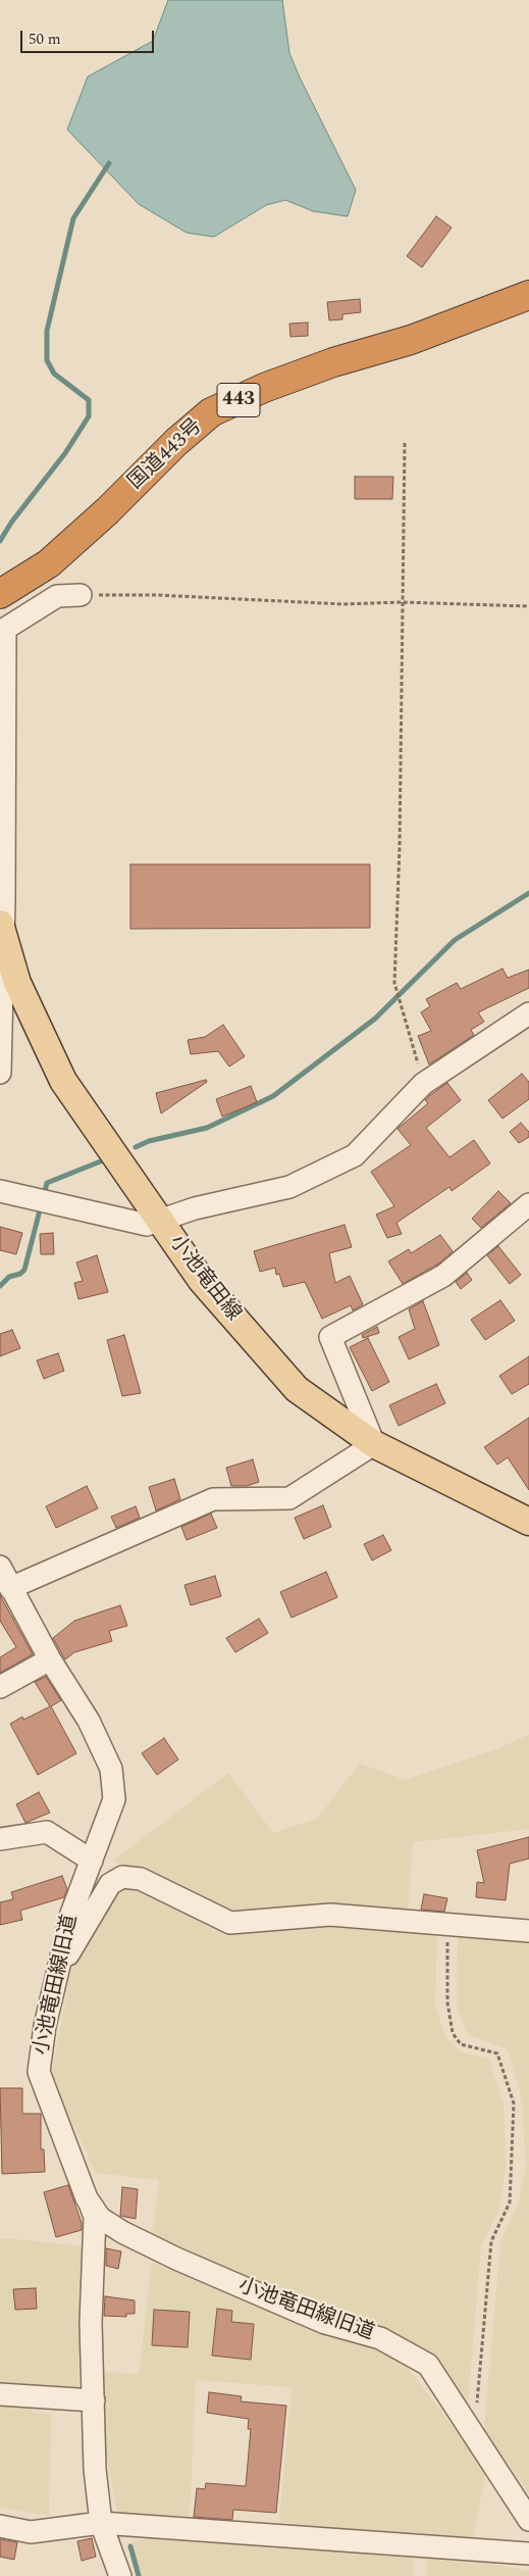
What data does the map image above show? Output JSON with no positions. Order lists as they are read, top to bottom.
{
  "streets": {
    "highway": ["443", "国道443号"],
    "main road": ["小池竜田線"],
    "street": ["小池竜田線旧道"]
  },
  "scale_bar": "50 m"
}
